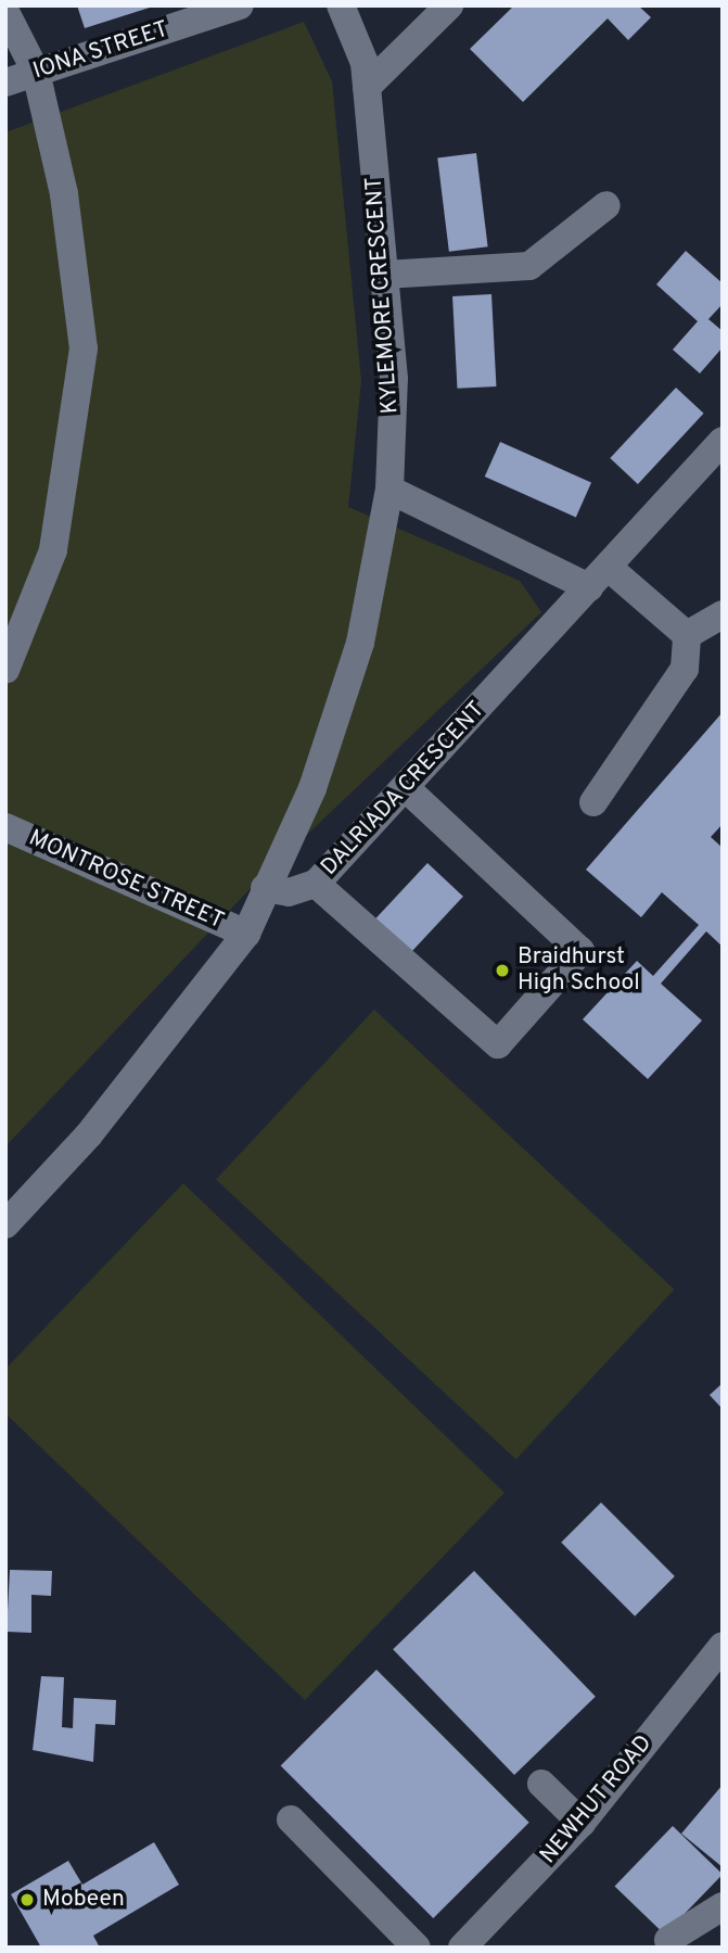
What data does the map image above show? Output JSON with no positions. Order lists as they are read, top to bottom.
{
  "streets": {
    "street": [
      "IONA STREET",
      "KYLEMORE CRESCENT",
      "DALRIADA CRESCENT",
      "MONTROSE STREET",
      "NEWHUT ROAD"
    ]
  },
  "crossings": [
    ["KYLEMORE CRESCENT", "DALRIADA CRESCENT"]
  ],
  "places": ["Braidhurst High School", "Mobeen"]
}
